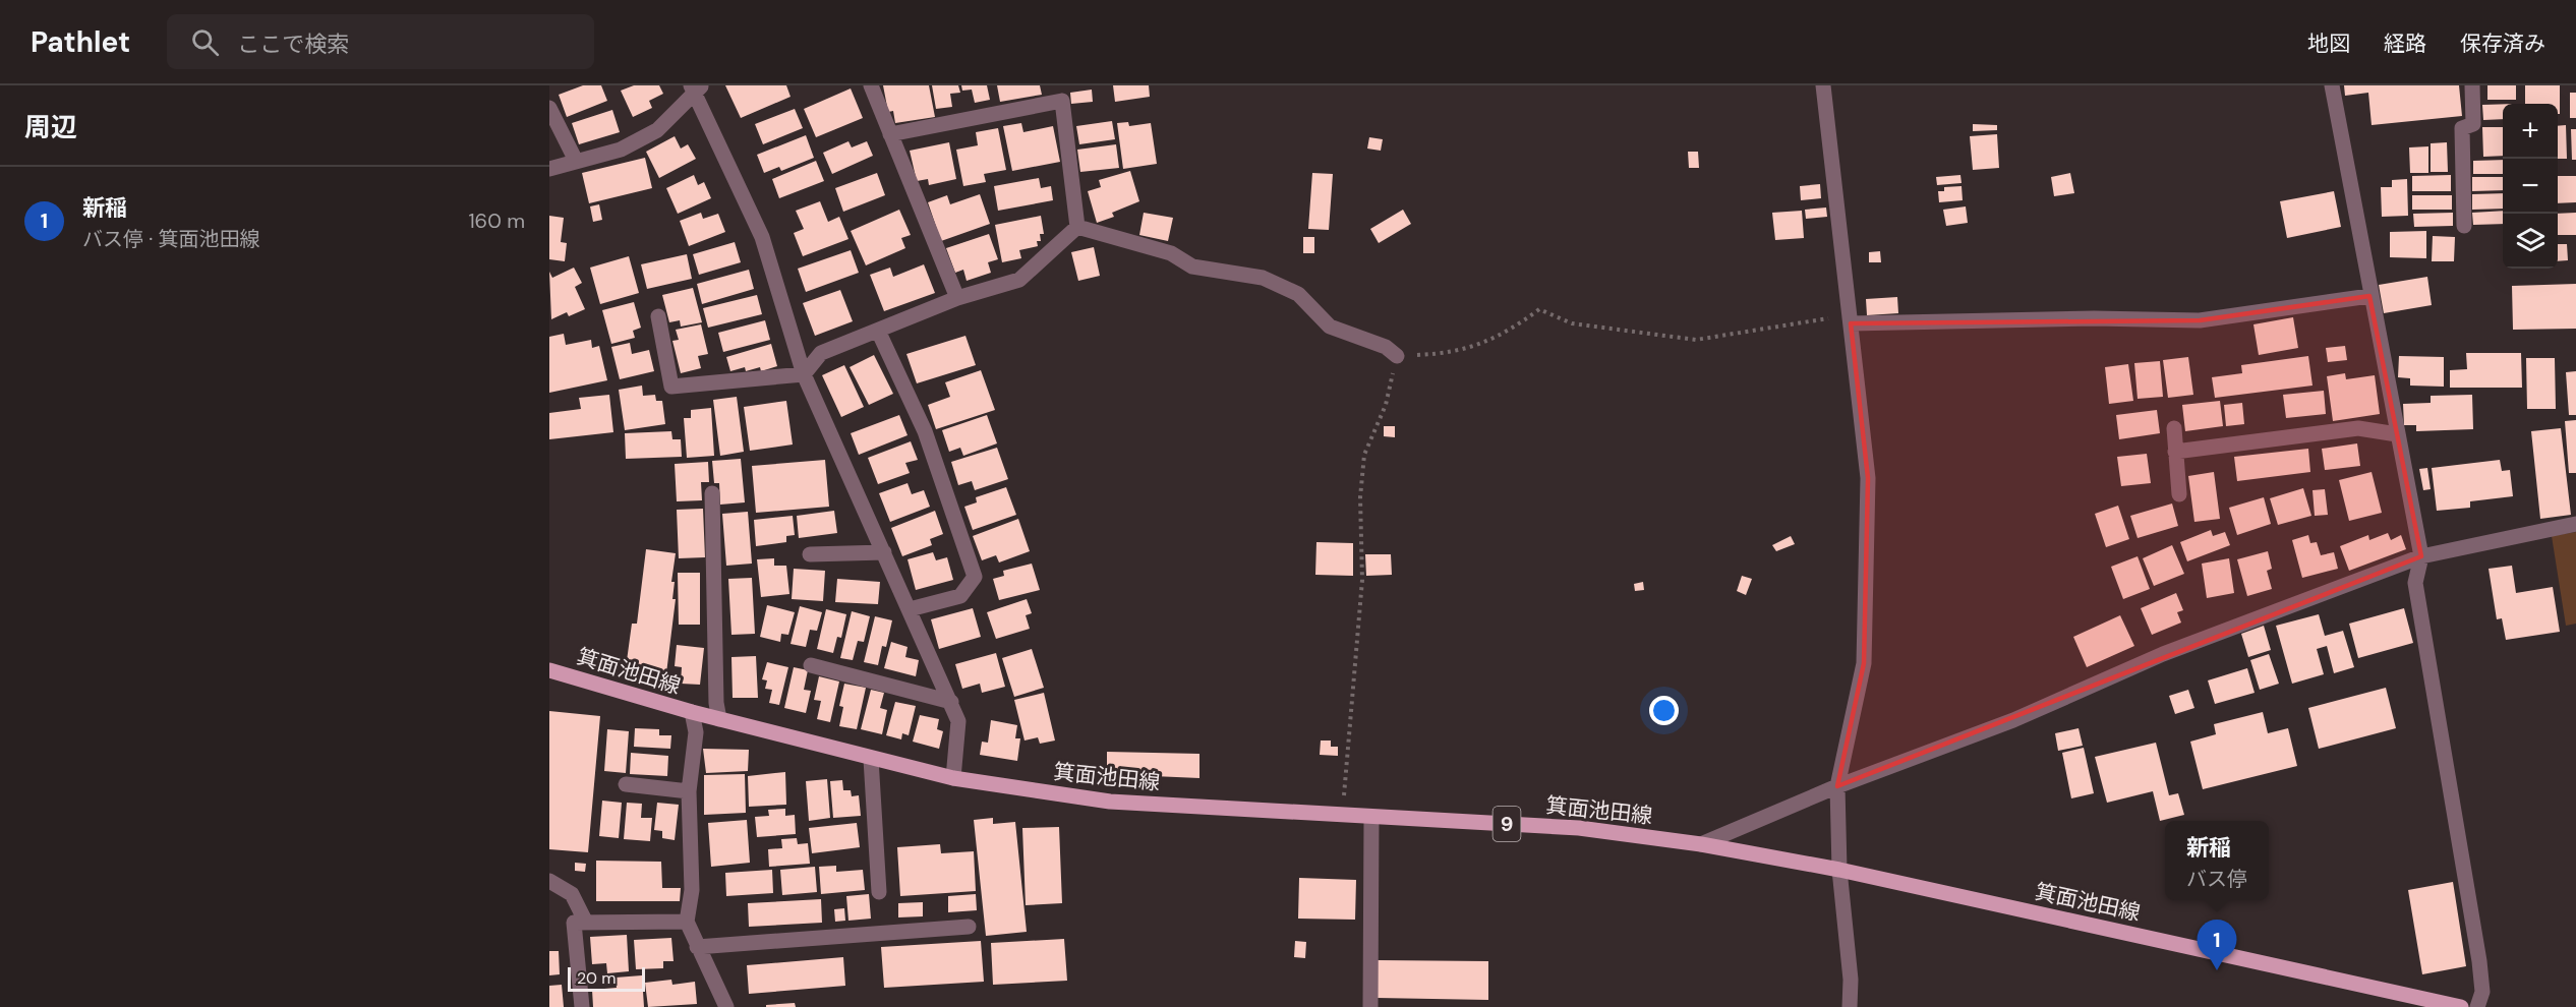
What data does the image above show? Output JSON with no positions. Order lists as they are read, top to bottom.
{
  "streets": {
    "main road": ["箕面池田線", "9"]
  },
  "scale_bar": "20 m",
  "page": {
    "header": "Pathlet",
    "search": "ここで検索",
    "nav": ["地図", "経路", "保存済み"],
    "heading": "周辺",
    "map_buttons": ["+", "−"],
    "list": [
      {
        "mark": "1",
        "name": "新稲",
        "note": "バス停 · 箕面池田線",
        "value": "160 m"
      }
    ],
    "popup": ["新稲", "バス停"],
    "pins": "1",
    "scale": "20 m"
  }
}
